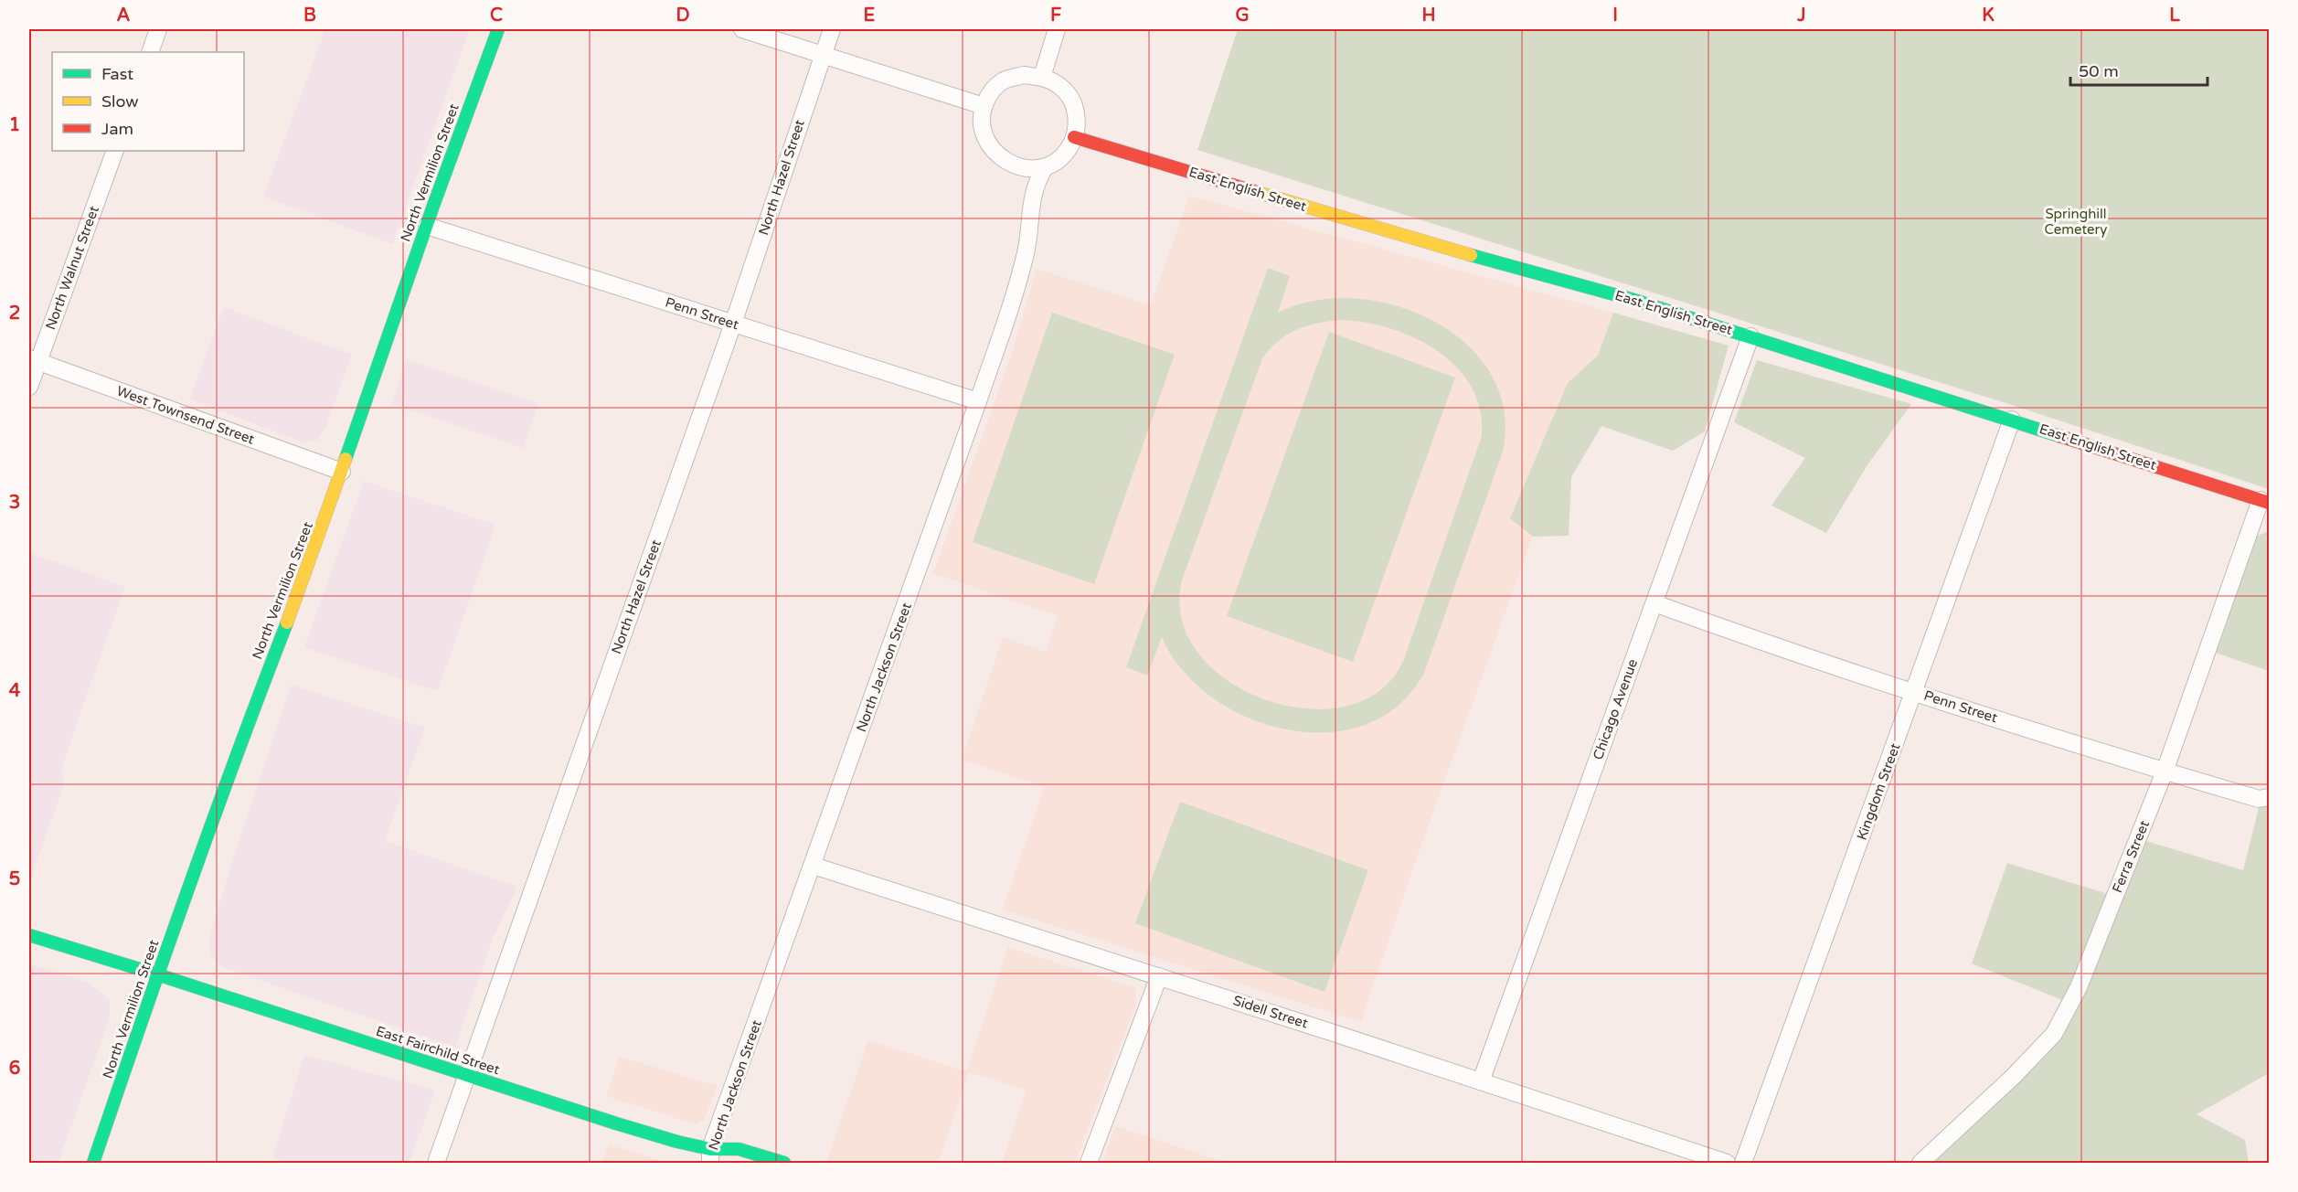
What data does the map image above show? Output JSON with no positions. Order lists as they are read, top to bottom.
{
  "streets": {
    "street": [
      "North Vermilion Street",
      "North Hazel Street",
      "East English Street",
      "North Walnut Street",
      "Penn Street",
      "West Townsend Street",
      "North Jackson Street",
      "Chicago Avenue",
      "Kingdom Street",
      "Ferra Street",
      "Sidell Street",
      "East Fairchild Street"
    ]
  },
  "crossings": [
    ["North Vermilion Street", "Penn Street"],
    ["North Vermilion Street", "West Townsend Street"],
    ["North Vermilion Street", "East Fairchild Street"],
    ["North Hazel Street", "Penn Street"],
    ["North Hazel Street", "East Fairchild Street"],
    ["East English Street", "North Jackson Street"],
    ["East English Street", "Chicago Avenue"],
    ["East English Street", "Kingdom Street"],
    ["East English Street", "Ferra Street"],
    ["North Walnut Street", "West Townsend Street"],
    ["Penn Street", "North Jackson Street"],
    ["Penn Street", "Chicago Avenue"],
    ["Penn Street", "Kingdom Street"],
    ["Penn Street", "Ferra Street"],
    ["North Jackson Street", "Sidell Street"],
    ["North Jackson Street", "East Fairchild Street"],
    ["Chicago Avenue", "Sidell Street"]
  ],
  "parks": ["Springhill Cemetery"],
  "legend": ["Fast", "Slow", "Jam"],
  "scale_bar": "50 m",
  "grid": {
    "columns": [
      "A",
      "B",
      "C",
      "D",
      "E",
      "F",
      "G",
      "H",
      "I",
      "J",
      "K",
      "L"
    ],
    "rows": [
      "1",
      "2",
      "3",
      "4",
      "5",
      "6"
    ]
  }
}
